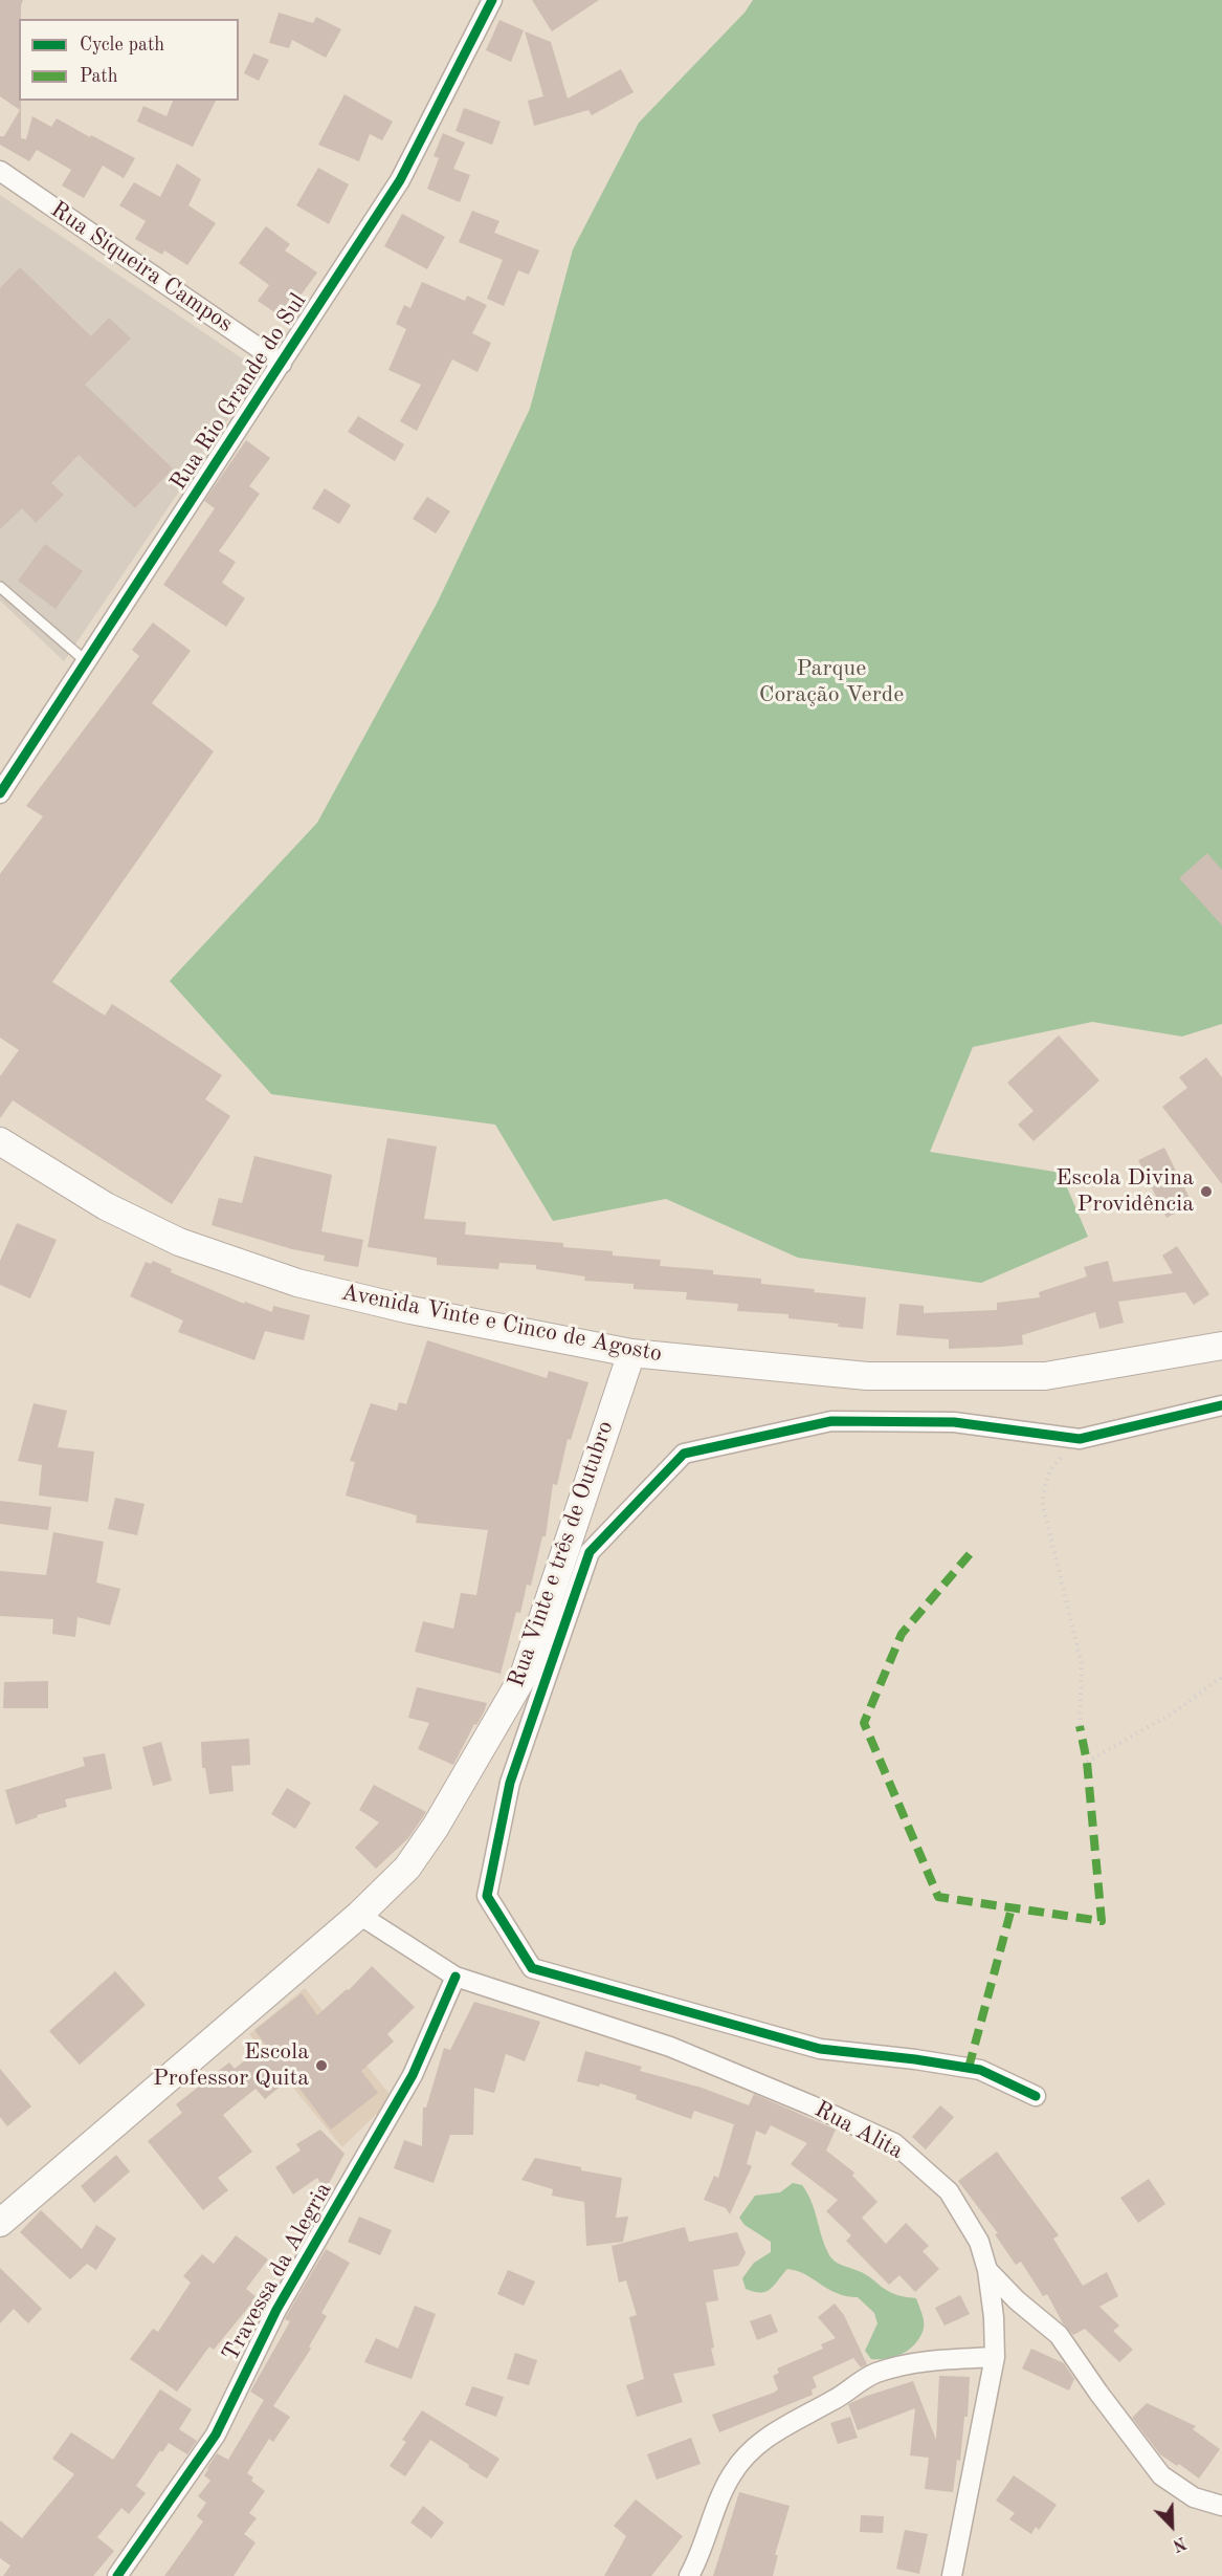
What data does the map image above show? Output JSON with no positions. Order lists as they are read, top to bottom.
{
  "streets": {
    "main road": ["Avenida Vinte e Cinco de Agosto", "Rua Vinte e três de Outubro"],
    "street": [
      "Rua Siqueira Campos",
      "Rua Rio Grande do Sul",
      "Rua Alita",
      "Travessa da Alegria"
    ]
  },
  "crossings": [
    ["Rua Siqueira Campos", "Rua Rio Grande do Sul"],
    ["Avenida Vinte e Cinco de Agosto", "Rua Vinte e três de Outubro"],
    ["Rua Vinte e três de Outubro", "Rua Alita"],
    ["Rua Alita", "Travessa da Alegria"]
  ],
  "parks": ["Parque Coração Verde"],
  "places": ["Escola Divina Providência", "Escola Professor Quita"],
  "legend": ["Cycle path", "Path"],
  "north": "bottom right"
}
